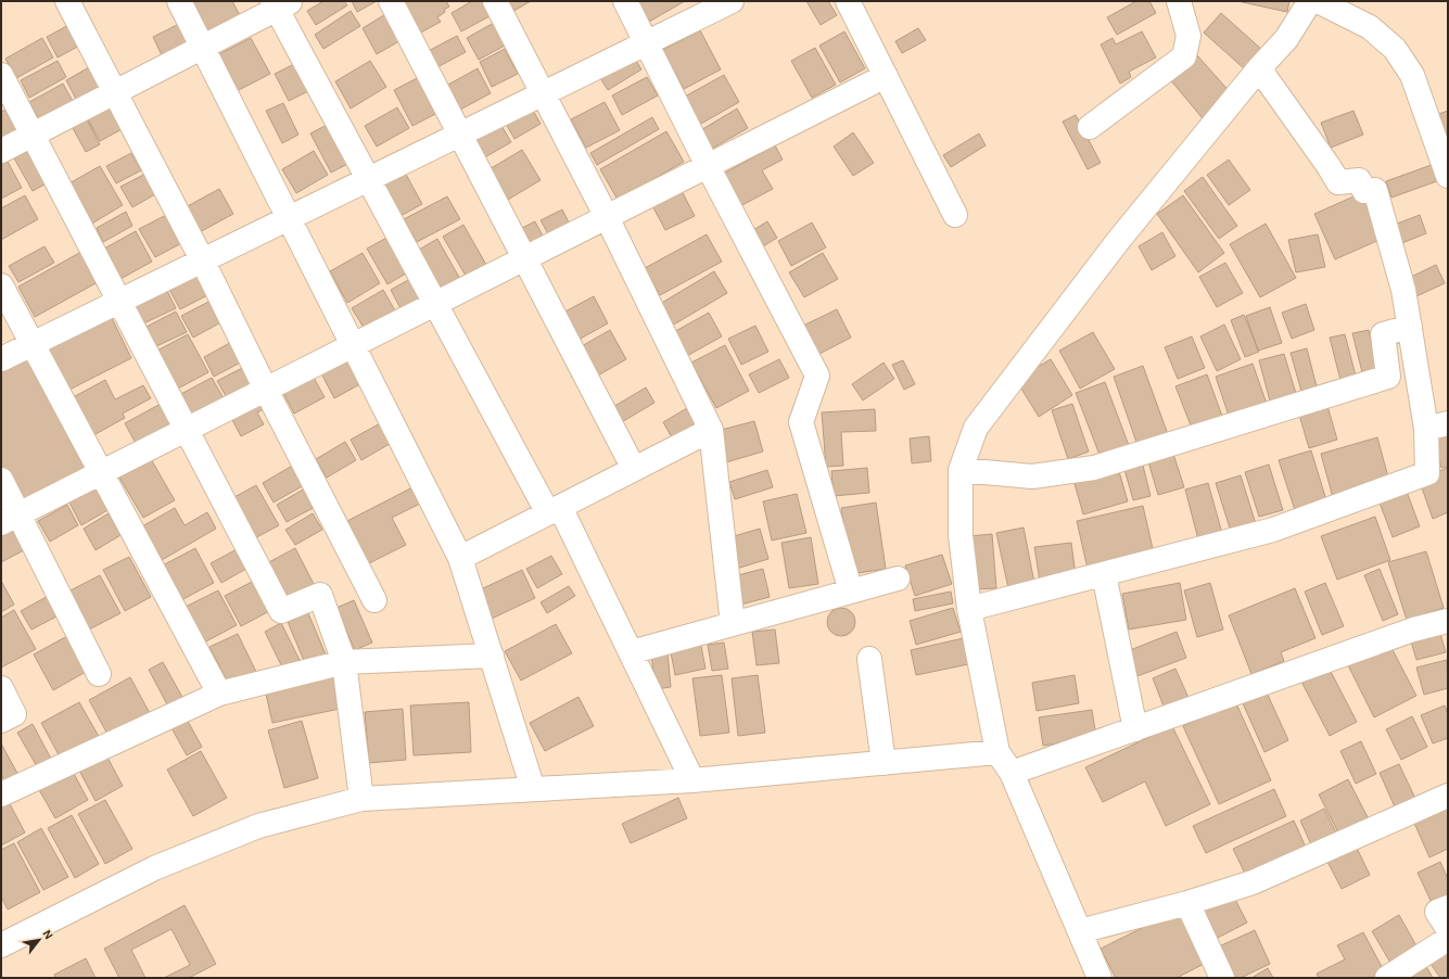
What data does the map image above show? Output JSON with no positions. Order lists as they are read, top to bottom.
{
  "north": "top right"
}
